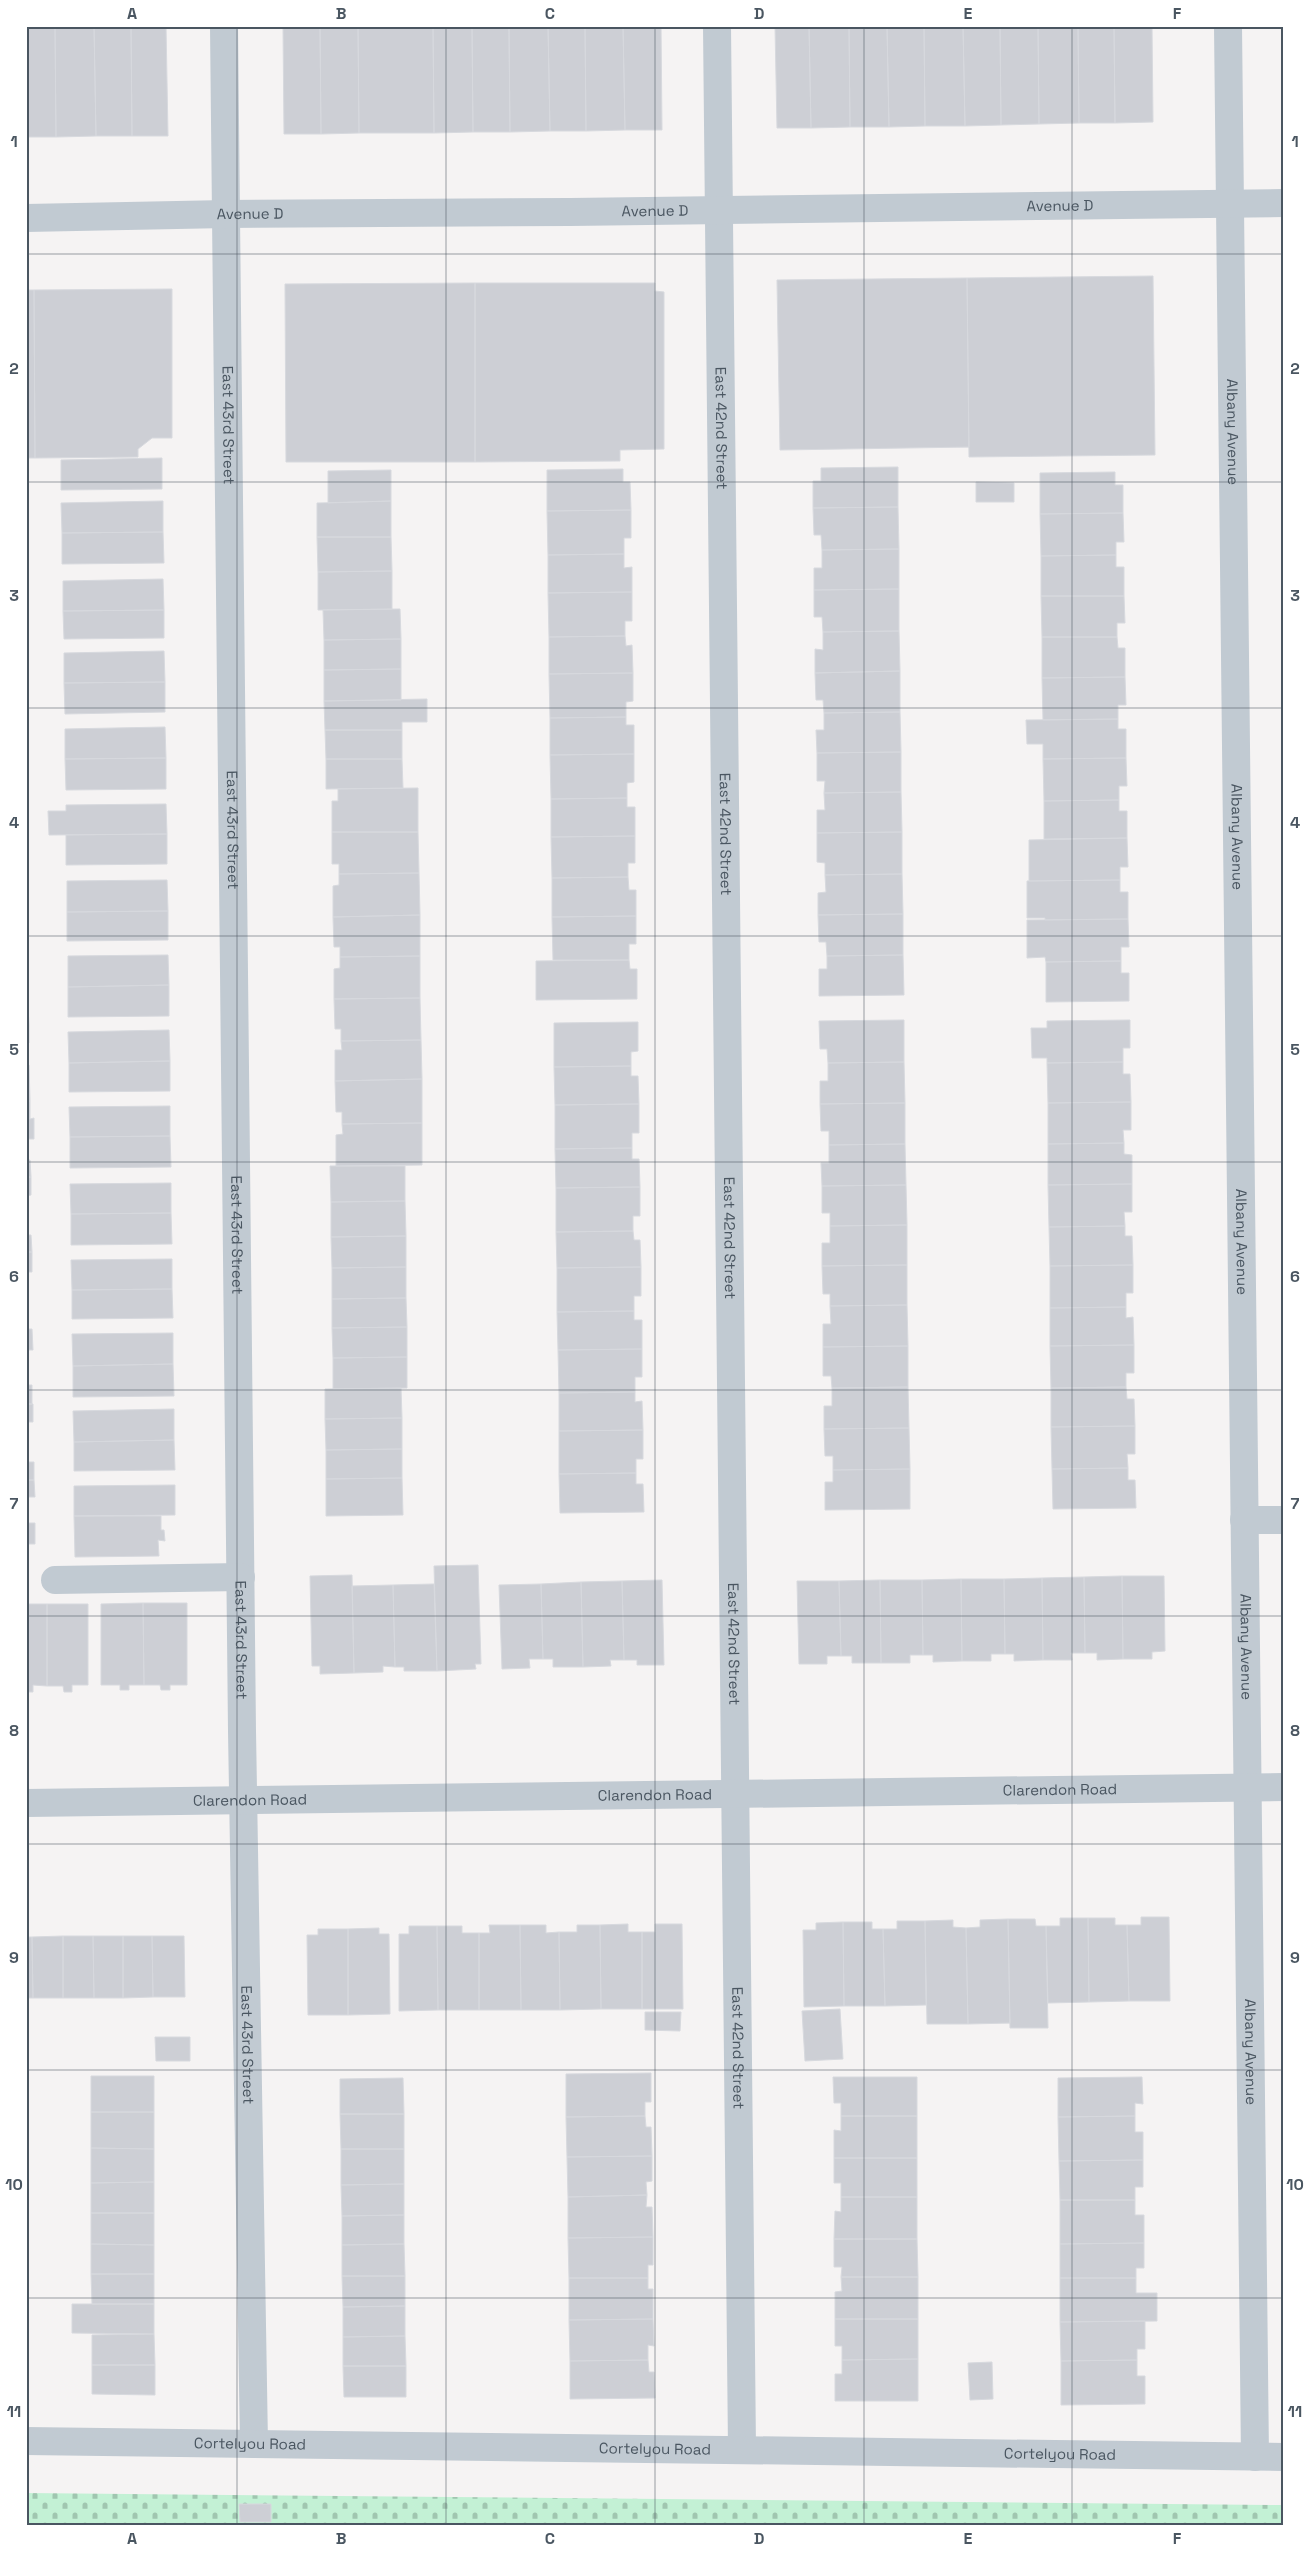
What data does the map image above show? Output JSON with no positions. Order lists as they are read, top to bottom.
{
  "streets": {
    "street": [
      "Avenue D",
      "East 43rd Street",
      "East 42nd Street",
      "Albany Avenue",
      "Clarendon Road",
      "Cortelyou Road"
    ]
  },
  "crossings": [
    ["Avenue D", "East 43rd Street"],
    ["Avenue D", "East 42nd Street"],
    ["Avenue D", "Albany Avenue"],
    ["East 43rd Street", "Clarendon Road"],
    ["East 43rd Street", "Cortelyou Road"],
    ["East 42nd Street", "Clarendon Road"],
    ["East 42nd Street", "Cortelyou Road"],
    ["Albany Avenue", "Clarendon Road"],
    ["Albany Avenue", "Cortelyou Road"]
  ],
  "grid": {
    "columns": [
      "A",
      "B",
      "C",
      "D",
      "E",
      "F"
    ],
    "rows": [
      "1",
      "2",
      "3",
      "4",
      "5",
      "6",
      "7",
      "8",
      "9",
      "10",
      "11"
    ]
  }
}
